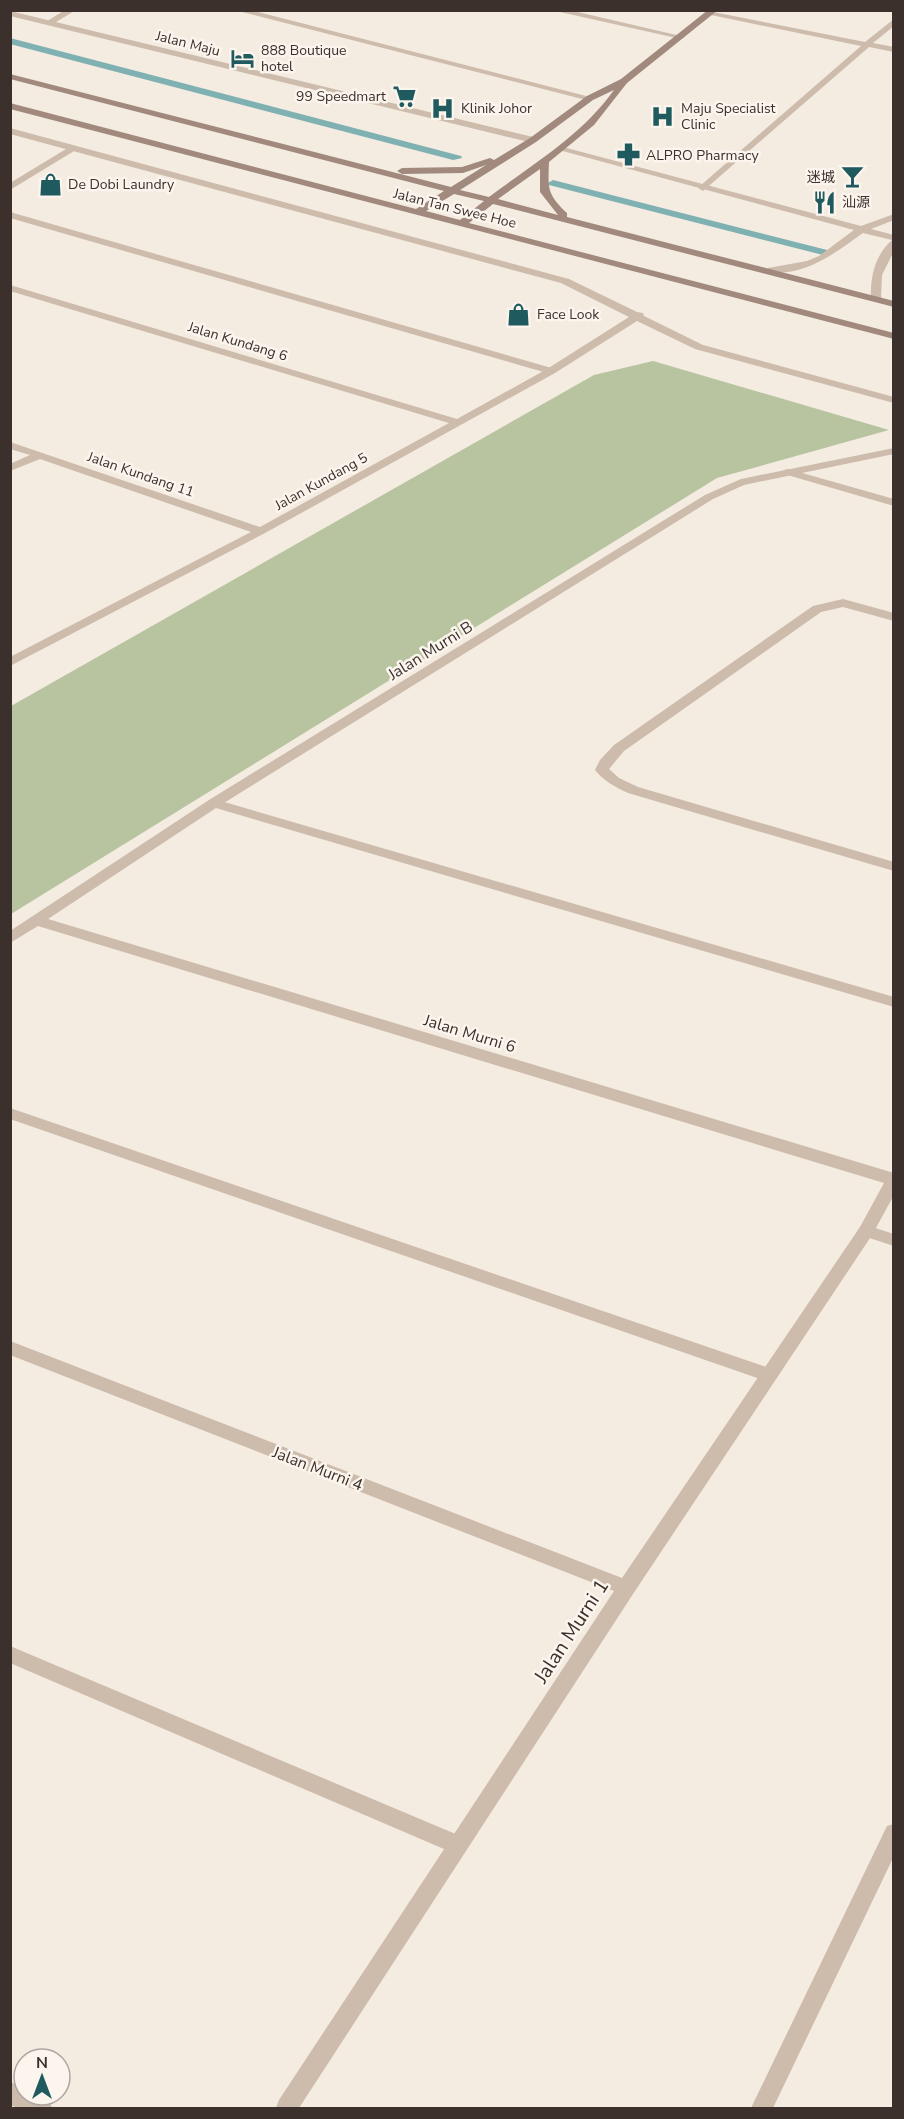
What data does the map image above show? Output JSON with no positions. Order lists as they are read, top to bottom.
{
  "streets": {
    "main road": ["Jalan Tan Swee Hoe"],
    "street": [
      "Jalan Maju",
      "Jalan Kundang 6",
      "Jalan Kundang 11",
      "Jalan Kundang 5",
      "Jalan Murni B",
      "Jalan Murni 6",
      "Jalan Murni 4",
      "Jalan Murni 1"
    ]
  },
  "crossings": [
    ["Jalan Kundang 6", "Jalan Kundang 5"],
    ["Jalan Kundang 11", "Jalan Kundang 5"],
    ["Jalan Murni B", "Jalan Murni 6"],
    ["Jalan Murni 6", "Jalan Murni 1"],
    ["Jalan Murni 4", "Jalan Murni 1"]
  ],
  "places": {
    "hotel": ["888 Boutique hotel"],
    "supermarket": ["99 Speedmart"],
    "hospital": ["Klinik Johor", "Maju Specialist Clinic"],
    "pharmacy": ["ALPRO Pharmacy"],
    "bar": ["迷城"],
    "shop": ["De Dobi Laundry", "Face Look"],
    "restaurant": ["汕源"]
  },
  "north": "top"
}
